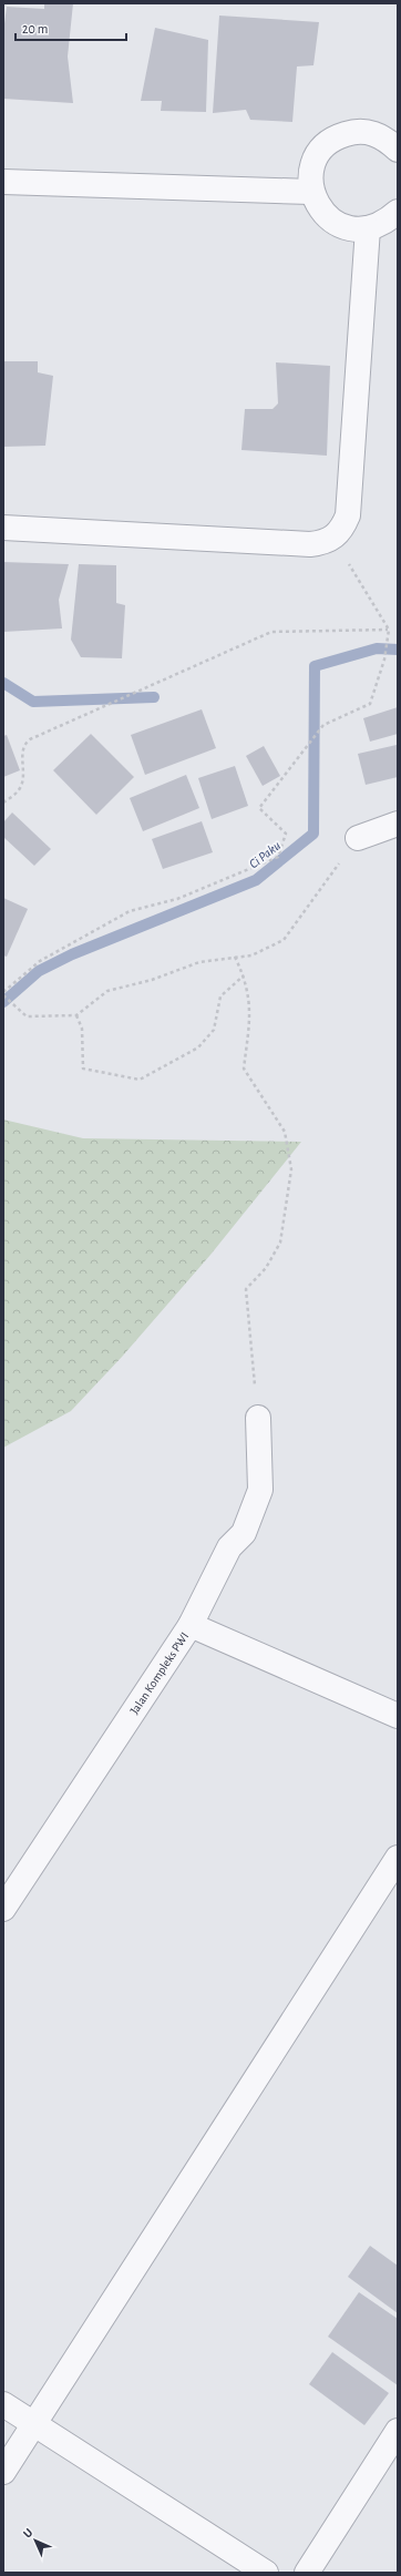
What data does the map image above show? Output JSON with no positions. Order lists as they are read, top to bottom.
{
  "streets": {
    "street": ["Jalan Kompleks PWI"]
  },
  "water": ["Ci Paku"],
  "scale_bar": "20 m",
  "north": "top left"
}
